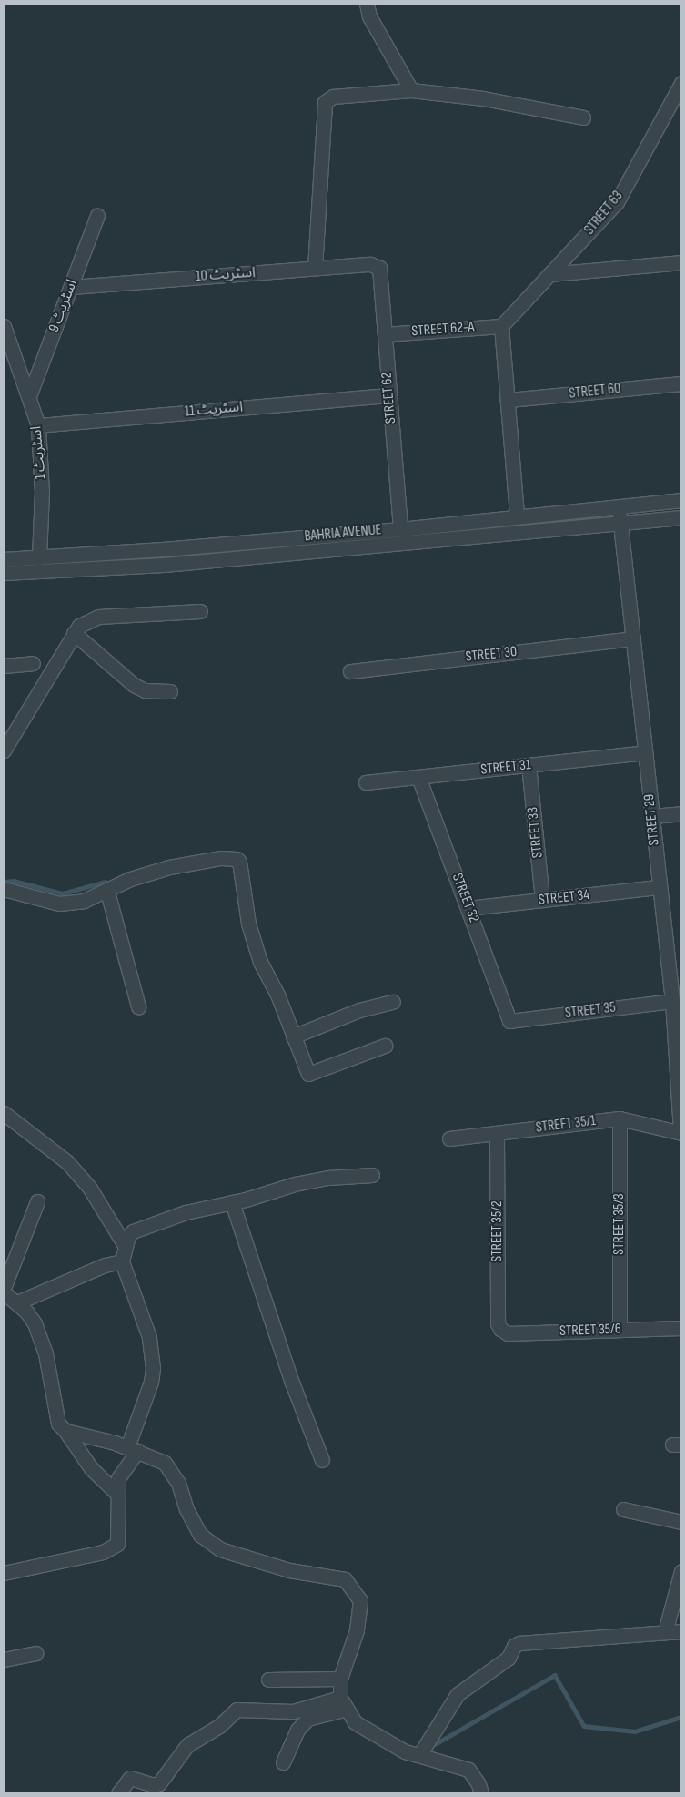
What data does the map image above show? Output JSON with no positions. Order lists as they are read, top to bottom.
{
  "streets": {
    "street": [
      "STREET 63",
      "اسٹریٹ 10",
      "اسٹریٹ 9",
      "STREET 62-A",
      "STREET 60",
      "STREET 62",
      "اسٹریٹ 11",
      "اسٹریٹ 1",
      "BAHRIA AVENUE",
      "STREET 30",
      "STREET 31",
      "STREET 29",
      "STREET 33",
      "STREET 32",
      "STREET 34",
      "STREET 35",
      "STREET 35/1",
      "STREET 35/3",
      "STREET 35/2",
      "STREET 35/6"
    ]
  },
  "crossings": [
    ["STREET 63", "STREET 62-A"],
    ["اسٹریٹ 10", "اسٹریٹ 9"],
    ["اسٹریٹ 10", "STREET 62"],
    ["اسٹریٹ 9", "اسٹریٹ 1"],
    ["STREET 62-A", "STREET 62"],
    ["STREET 62", "اسٹریٹ 11"],
    ["STREET 62", "BAHRIA AVENUE"],
    ["اسٹریٹ 11", "اسٹریٹ 1"],
    ["اسٹریٹ 1", "BAHRIA AVENUE"],
    ["BAHRIA AVENUE", "STREET 29"],
    ["STREET 30", "STREET 29"],
    ["STREET 31", "STREET 29"],
    ["STREET 31", "STREET 33"],
    ["STREET 31", "STREET 32"],
    ["STREET 29", "STREET 34"],
    ["STREET 29", "STREET 35"],
    ["STREET 29", "STREET 35/1"],
    ["STREET 33", "STREET 34"],
    ["STREET 32", "STREET 34"],
    ["STREET 32", "STREET 35"],
    ["STREET 35/1", "STREET 35/3"],
    ["STREET 35/1", "STREET 35/2"],
    ["STREET 35/3", "STREET 35/6"],
    ["STREET 35/2", "STREET 35/6"]
  ]
}
